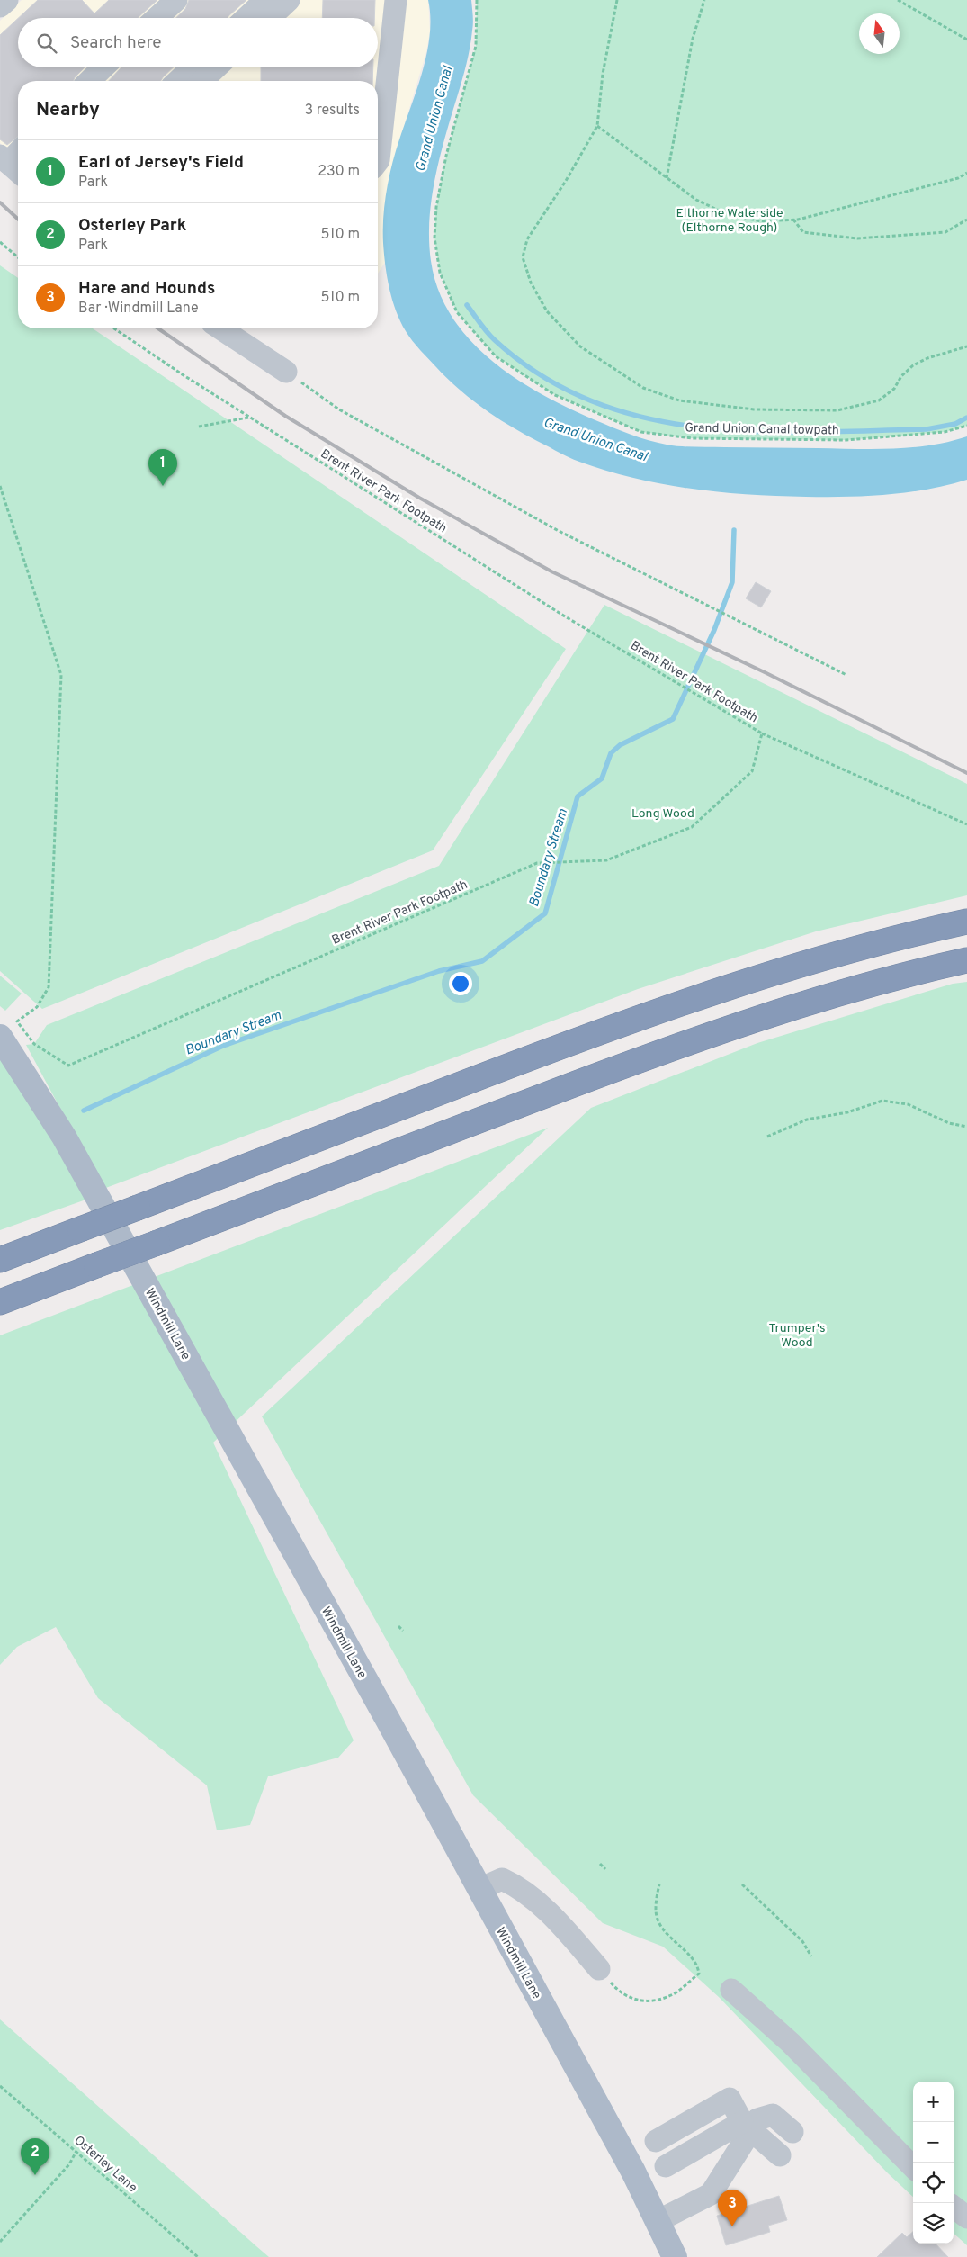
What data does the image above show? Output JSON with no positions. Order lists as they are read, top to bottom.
{
  "streets": {
    "main road": ["Windmill Lane"],
    "path": ["Grand Union Canal towpath", "Brent River Park Footpath", "Osterley Lane"]
  },
  "water": ["Grand Union Canal", "Boundary Stream"],
  "parks": ["Elthorne Waterside (Elthorne Rough)", "Long Wood", "Trumper's Wood"],
  "north": "top",
  "page": {
    "search": "Search here",
    "heading": ["Nearby", "3 results"],
    "list": [
      {
        "mark": "1",
        "name": "Earl of Jersey's Field",
        "note": "Park",
        "value": "230 m"
      },
      {
        "mark": "2",
        "name": "Osterley Park",
        "note": "Park",
        "value": "510 m"
      },
      {
        "mark": "3",
        "name": "Hare and Hounds",
        "note": "Bar · Windmill Lane",
        "value": "510 m"
      }
    ],
    "pins": ["1", "2", "3"],
    "map_buttons": ["+", "−"]
  }
}
